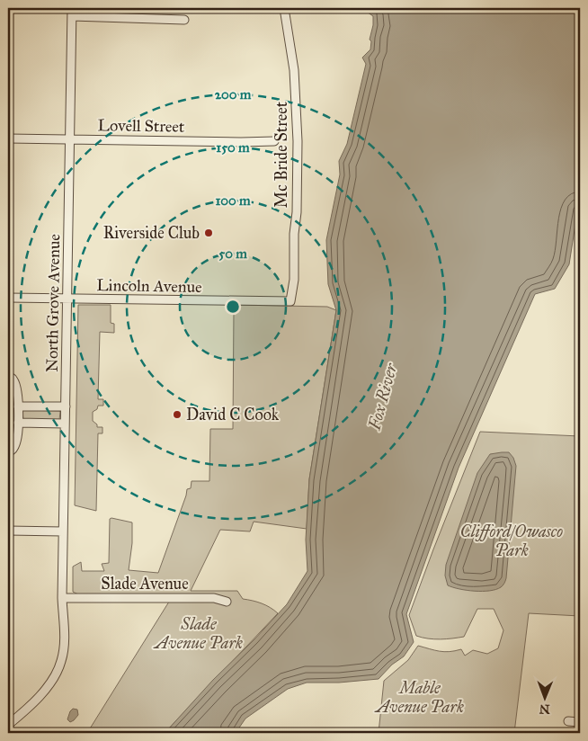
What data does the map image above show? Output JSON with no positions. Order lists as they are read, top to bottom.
{
  "streets": {
    "street": [
      "Lovell Street",
      "Mc Bride Street",
      "Lincoln Avenue",
      "North Grove Avenue",
      "Slade Avenue"
    ]
  },
  "crossings": [
    ["Lovell Street", "North Grove Avenue"],
    ["Mc Bride Street", "Lincoln Avenue"],
    ["Lincoln Avenue", "North Grove Avenue"],
    ["North Grove Avenue", "Slade Avenue"]
  ],
  "water": ["Fox River"],
  "parks": ["Clifford/Owasco Park", "Slade Avenue Park", "Mable Avenue Park"],
  "places": ["Riverside Club", "David C Cook"],
  "north": "bottom",
  "rings": [
    "200 m",
    "150 m",
    "100 m",
    "50 m"
  ]
}
